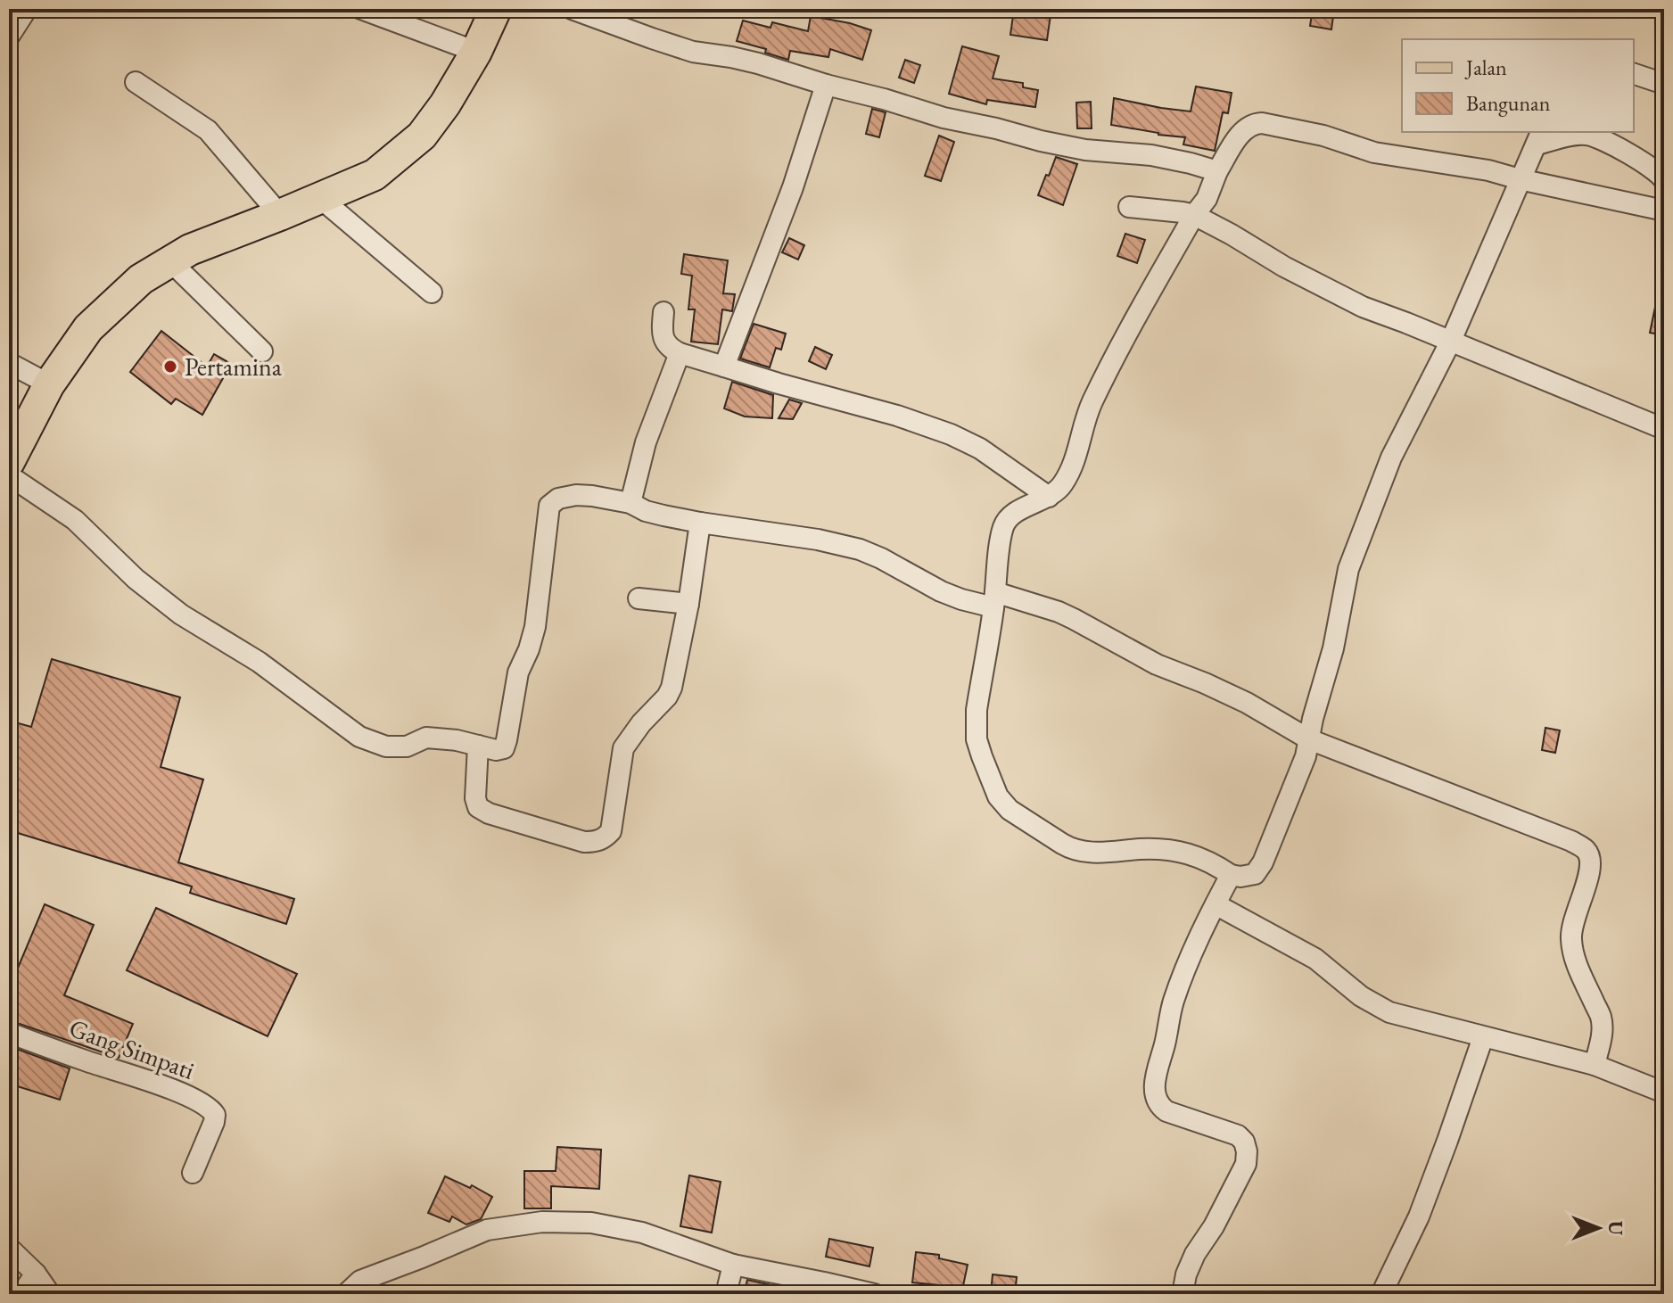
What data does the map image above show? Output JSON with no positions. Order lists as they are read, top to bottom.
{
  "streets": {
    "street": ["Gang Simpati"]
  },
  "places": ["Pertamina"],
  "legend": ["Jalan", "Bangunan"],
  "north": "right"
}
